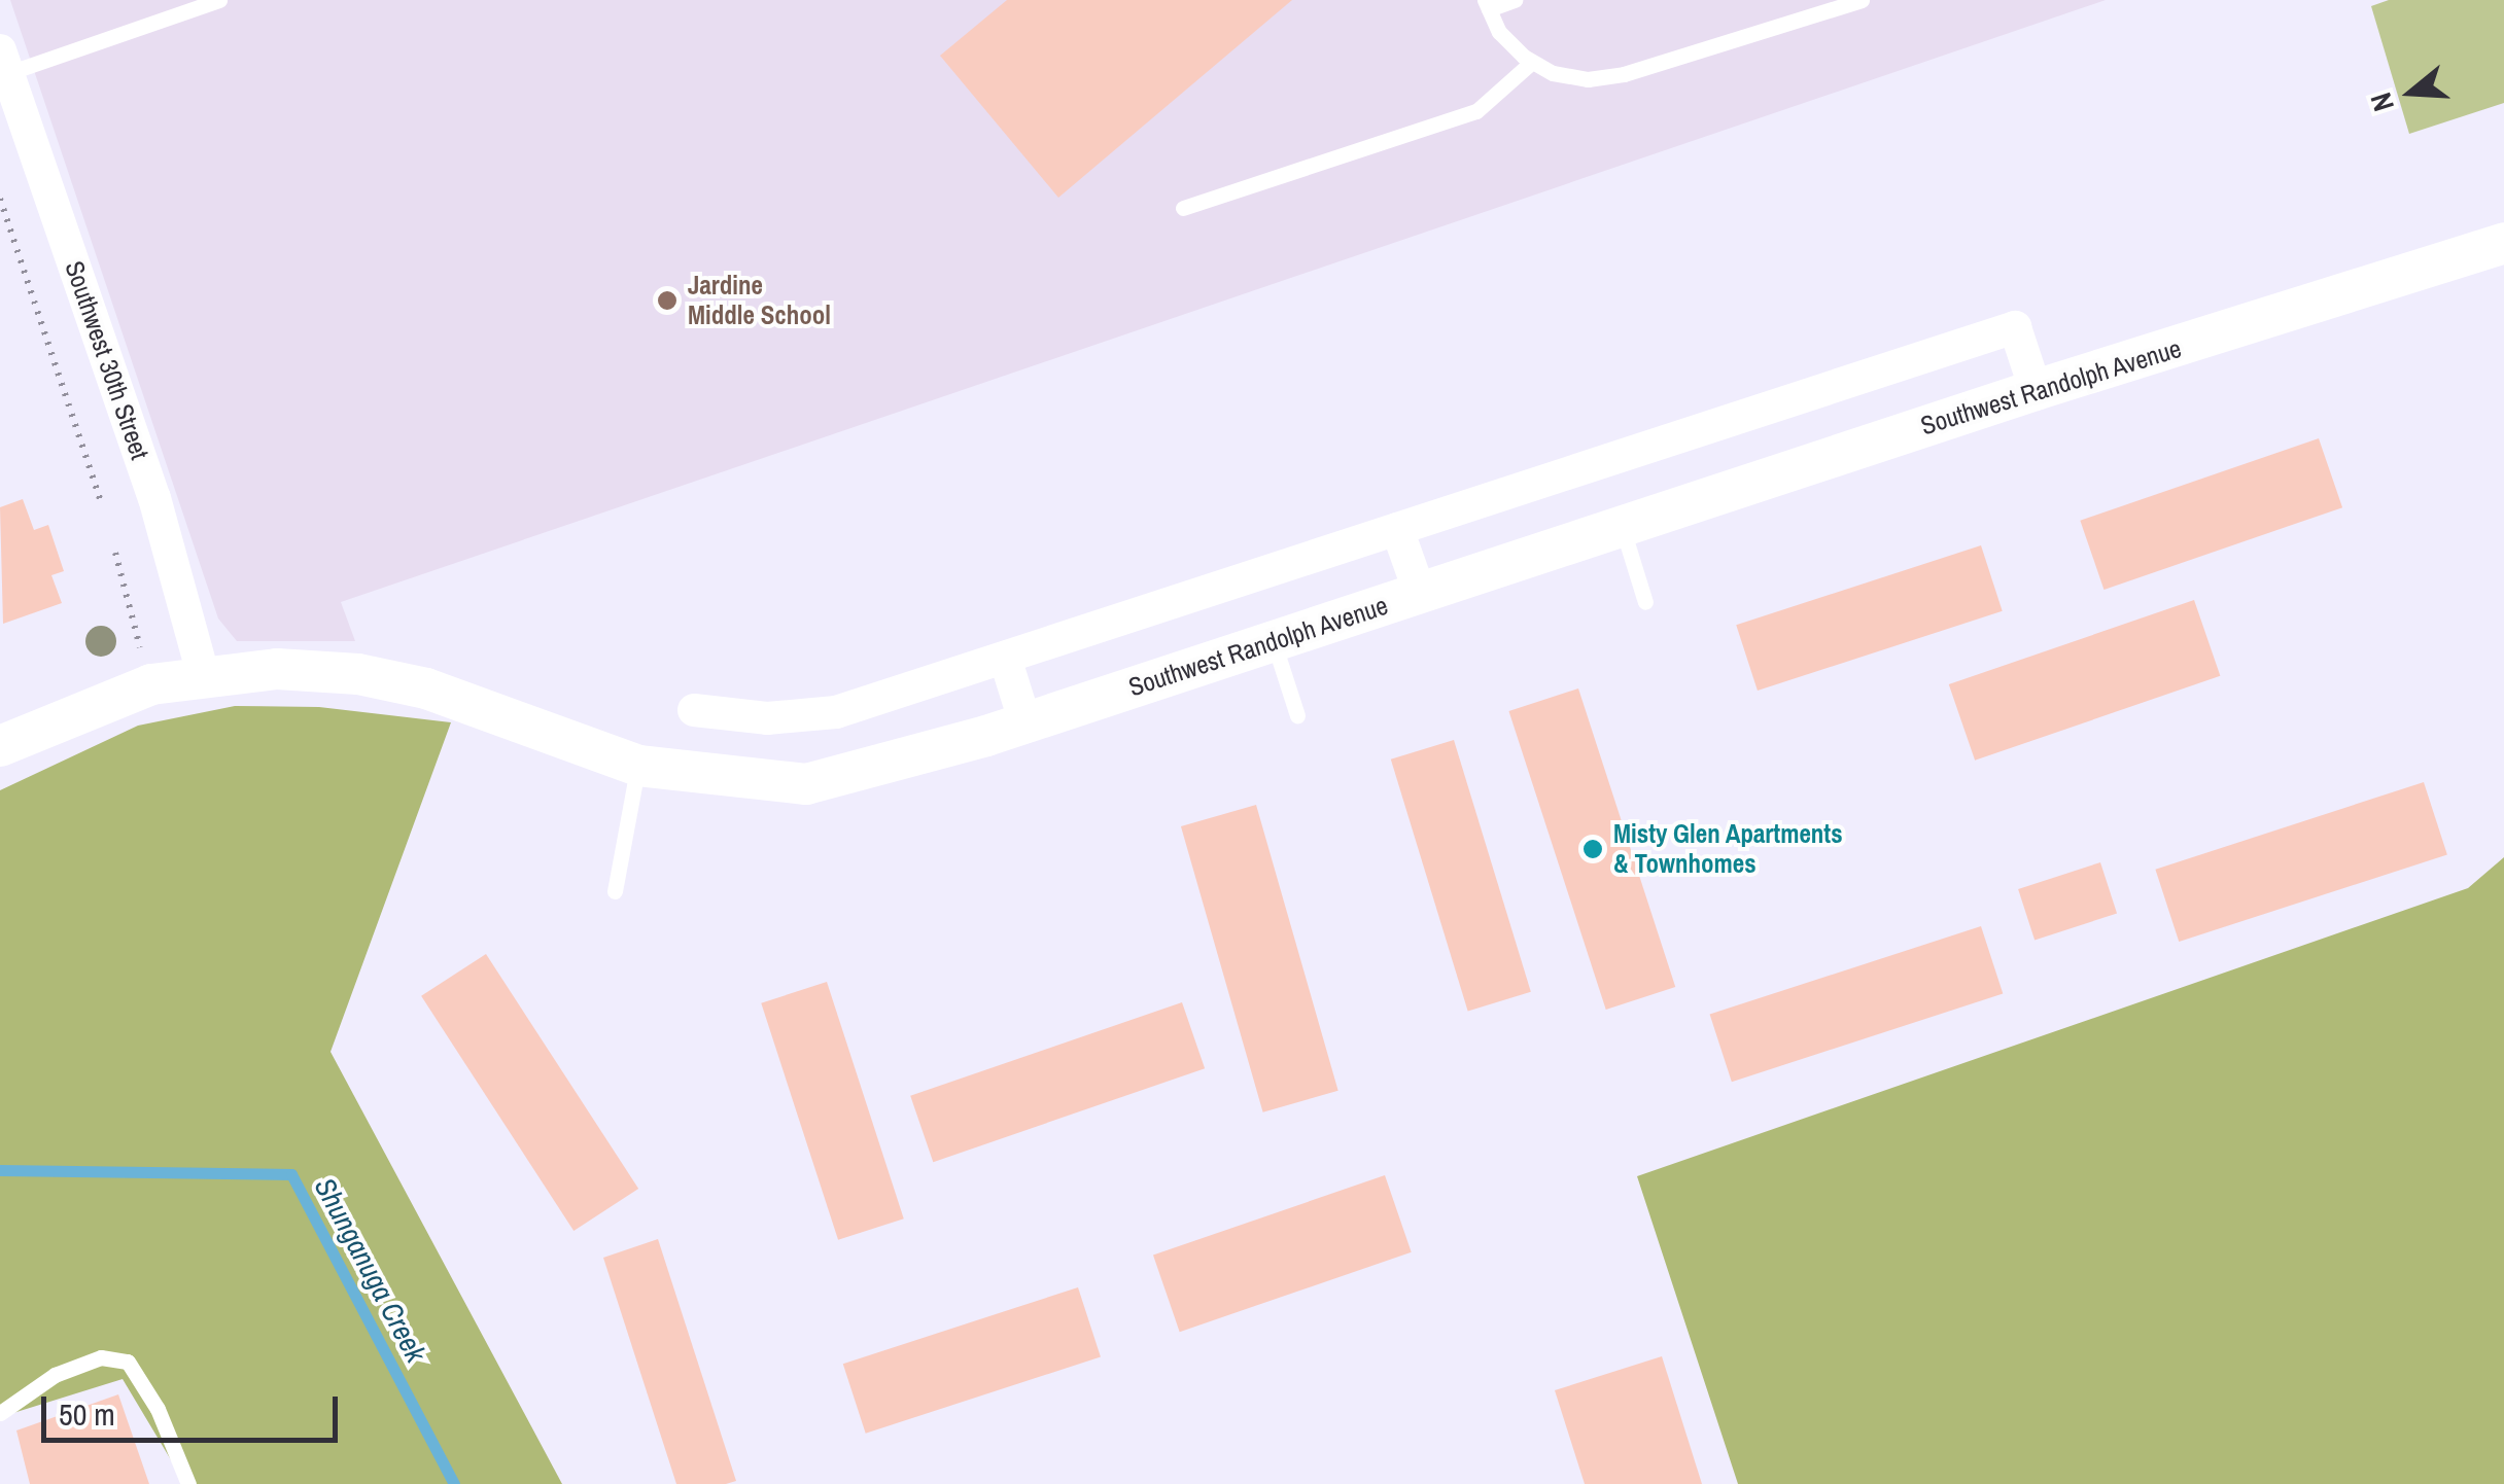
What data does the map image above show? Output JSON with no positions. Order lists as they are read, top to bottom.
{
  "streets": {
    "street": ["Southwest 30th Street", "Southwest Randolph Avenue"]
  },
  "crossings": [
    ["Southwest 30th Street", "Southwest Randolph Avenue"]
  ],
  "water": ["Shunganuga Creek"],
  "places": ["Jardine Middle School", "Misty Glen Apartments & Townhomes"],
  "scale_bar": "50 m",
  "north": "left"
}
